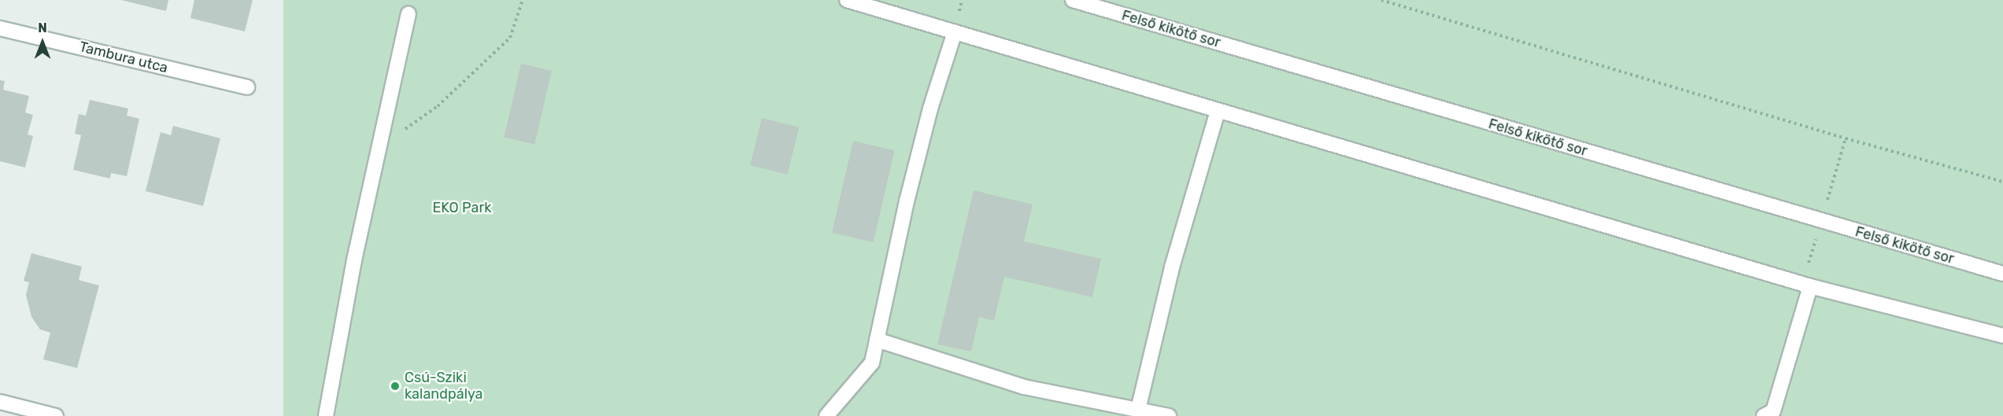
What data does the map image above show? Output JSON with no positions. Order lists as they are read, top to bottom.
{
  "streets": {
    "street": ["Felső kikötő sor", "Tambura utca"]
  },
  "parks": ["EKO Park"],
  "places": ["Csú-Sziki kalandpálya"],
  "north": "top"
}
